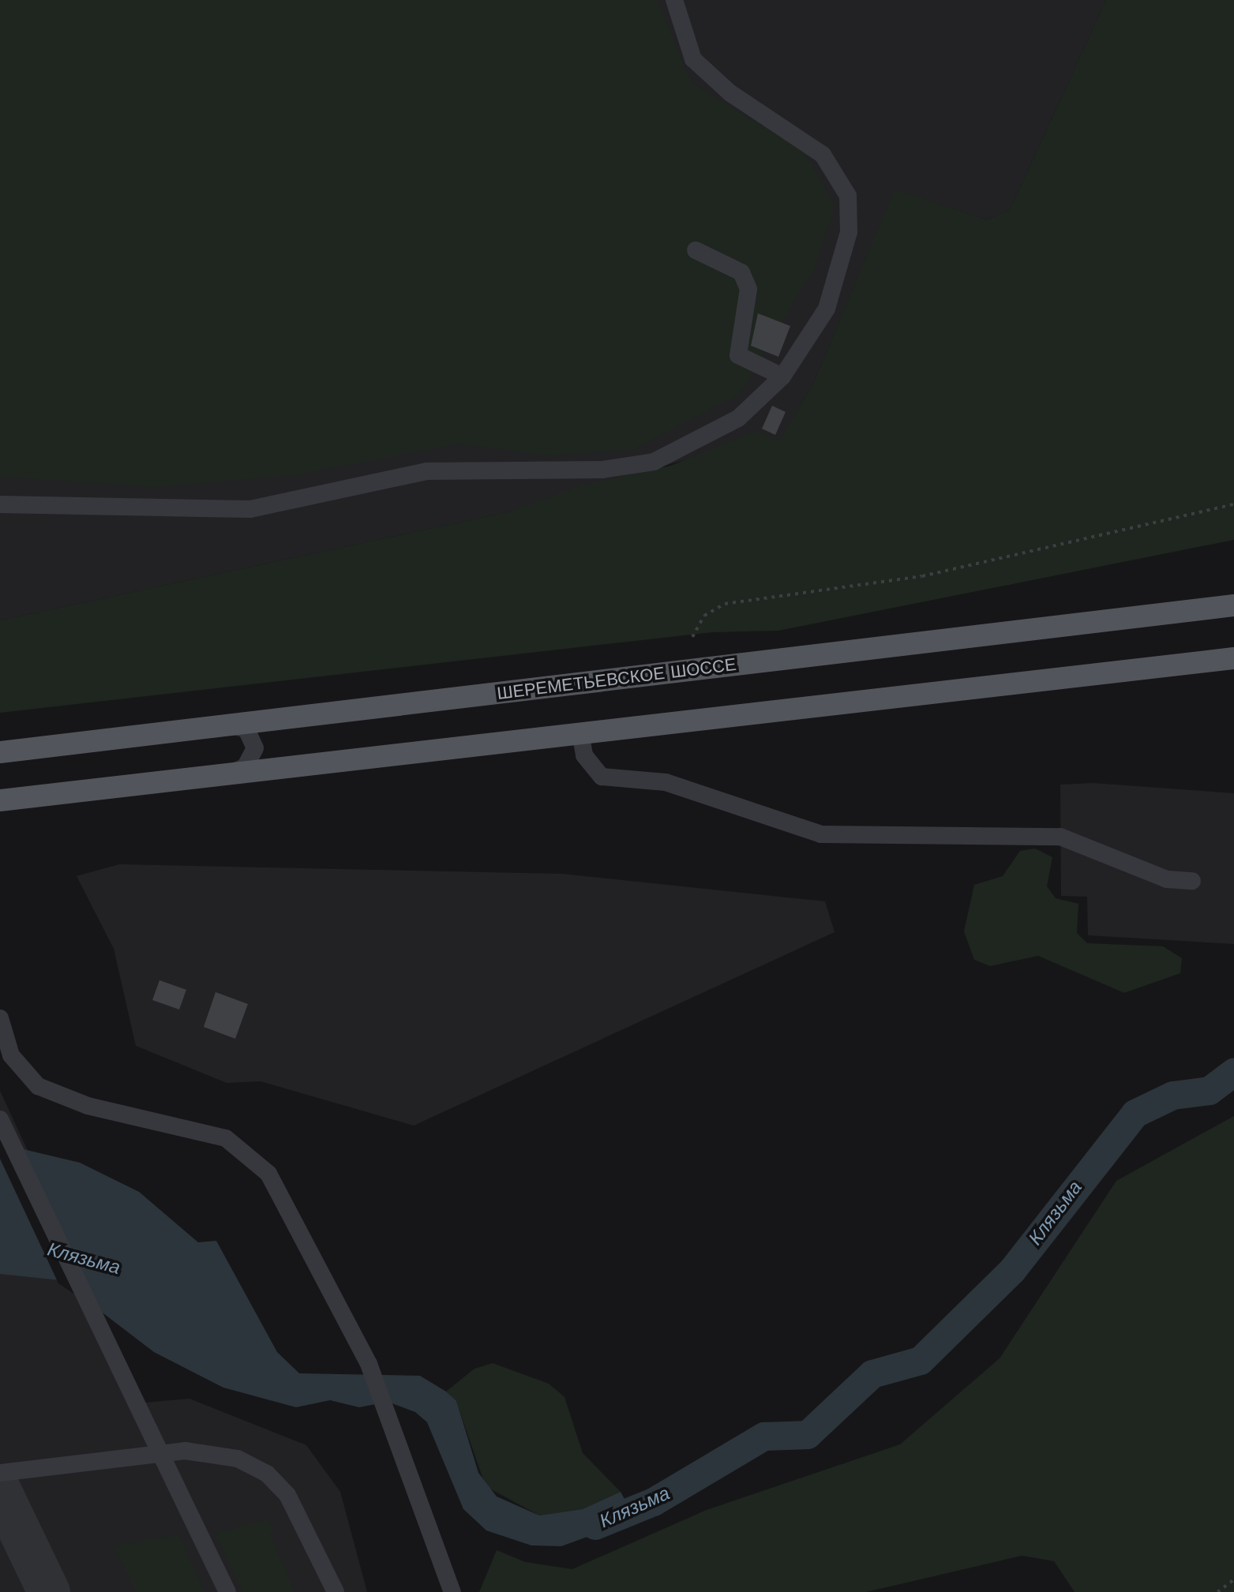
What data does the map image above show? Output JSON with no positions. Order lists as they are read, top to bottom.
{
  "streets": {
    "main road": ["ШЕРЕМЕТЬЕВСКОЕ ШОССЕ"]
  },
  "water": ["Клязьма"]
}
